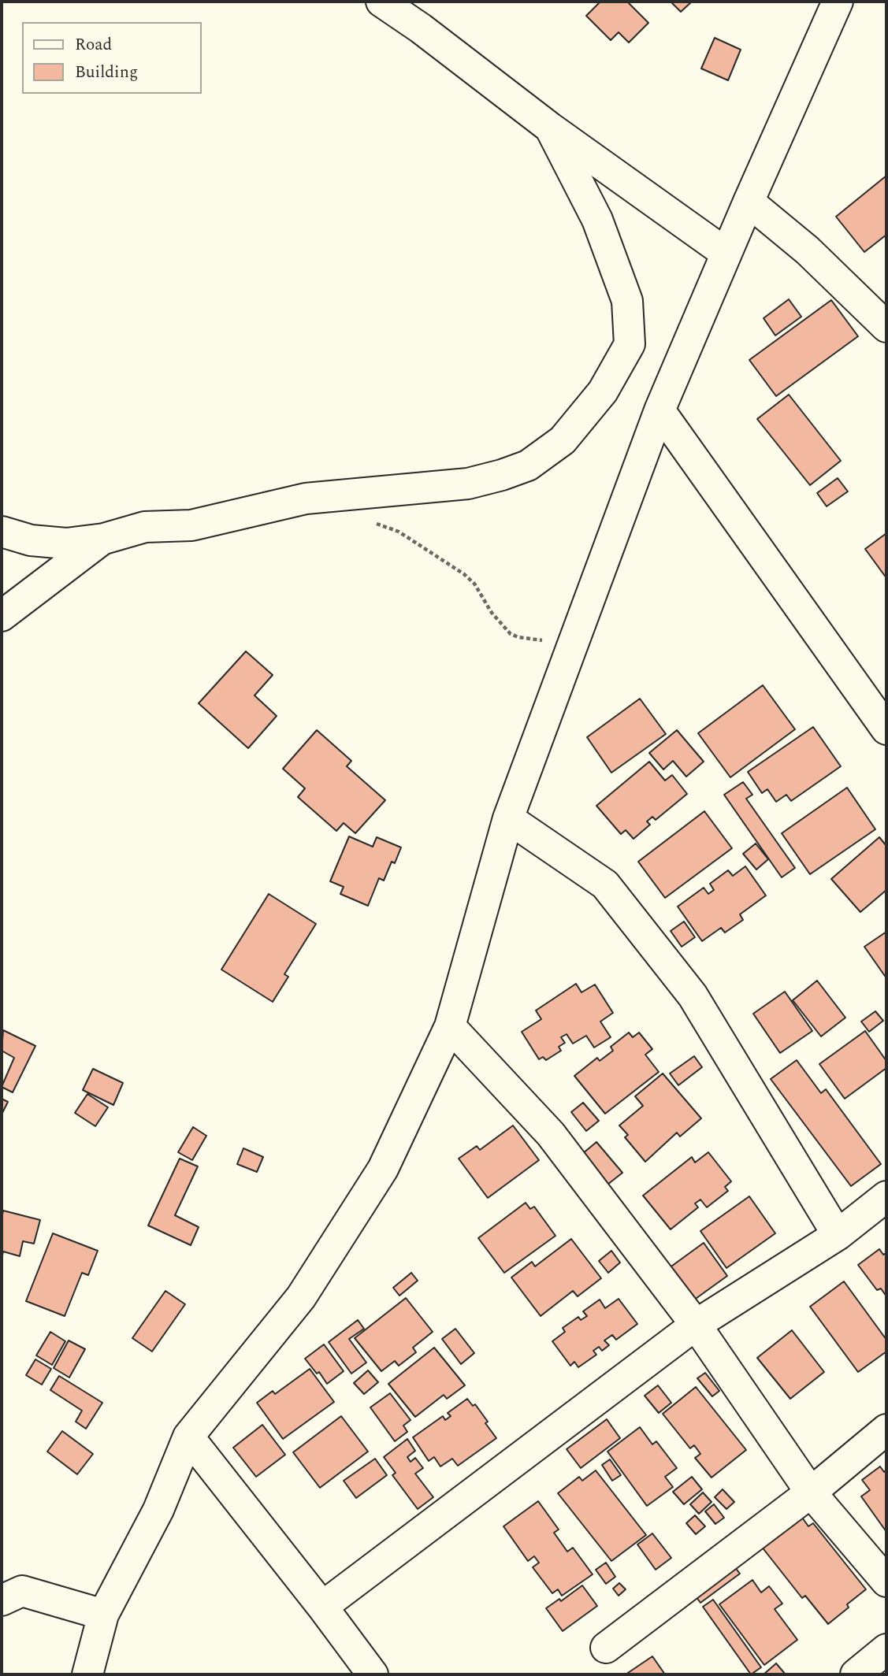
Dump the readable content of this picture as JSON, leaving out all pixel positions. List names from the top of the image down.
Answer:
{
  "legend": ["Road", "Building"]
}
